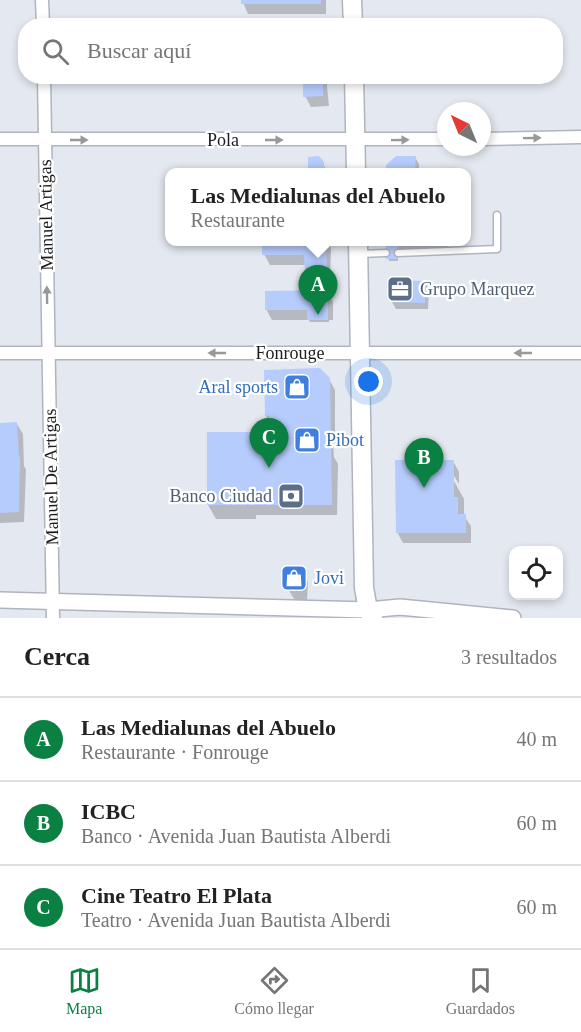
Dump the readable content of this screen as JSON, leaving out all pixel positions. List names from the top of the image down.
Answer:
{
  "streets": {
    "street": [
      "Pola",
      "Manuel Artigas",
      "Fonrouge",
      "Manuel De Artigas"
    ]
  },
  "crossings": [
    ["Pola", "Manuel Artigas"],
    ["Manuel Artigas", "Fonrouge"],
    ["Manuel Artigas", "Manuel De Artigas"],
    ["Fonrouge", "Manuel De Artigas"]
  ],
  "one_way": ["Pola", "Manuel Artigas", "Fonrouge"],
  "places": {
    "office": ["Grupo Marquez"],
    "shop": ["Aral sports", "Pibot", "Jovi"],
    "bank": ["Banco Ciudad"]
  },
  "north": "top left",
  "page": {
    "search": "Buscar aquí",
    "popup": ["Las Medialunas del Abuelo", "Restaurante"],
    "pins": ["A", "C", "B"],
    "heading": ["Cerca", "3 resultados"],
    "list": [
      {
        "mark": "A",
        "name": "Las Medialunas del Abuelo",
        "note": "Restaurante · Fonrouge",
        "value": "40 m"
      },
      {
        "mark": "B",
        "name": "ICBC",
        "note": "Banco · Avenida Juan Bautista Alberdi",
        "value": "60 m"
      },
      {
        "mark": "C",
        "name": "Cine Teatro El Plata",
        "note": "Teatro · Avenida Juan Bautista Alberdi",
        "value": "60 m"
      }
    ],
    "nav": ["Mapa", "Cómo llegar", "Guardados"]
  }
}
